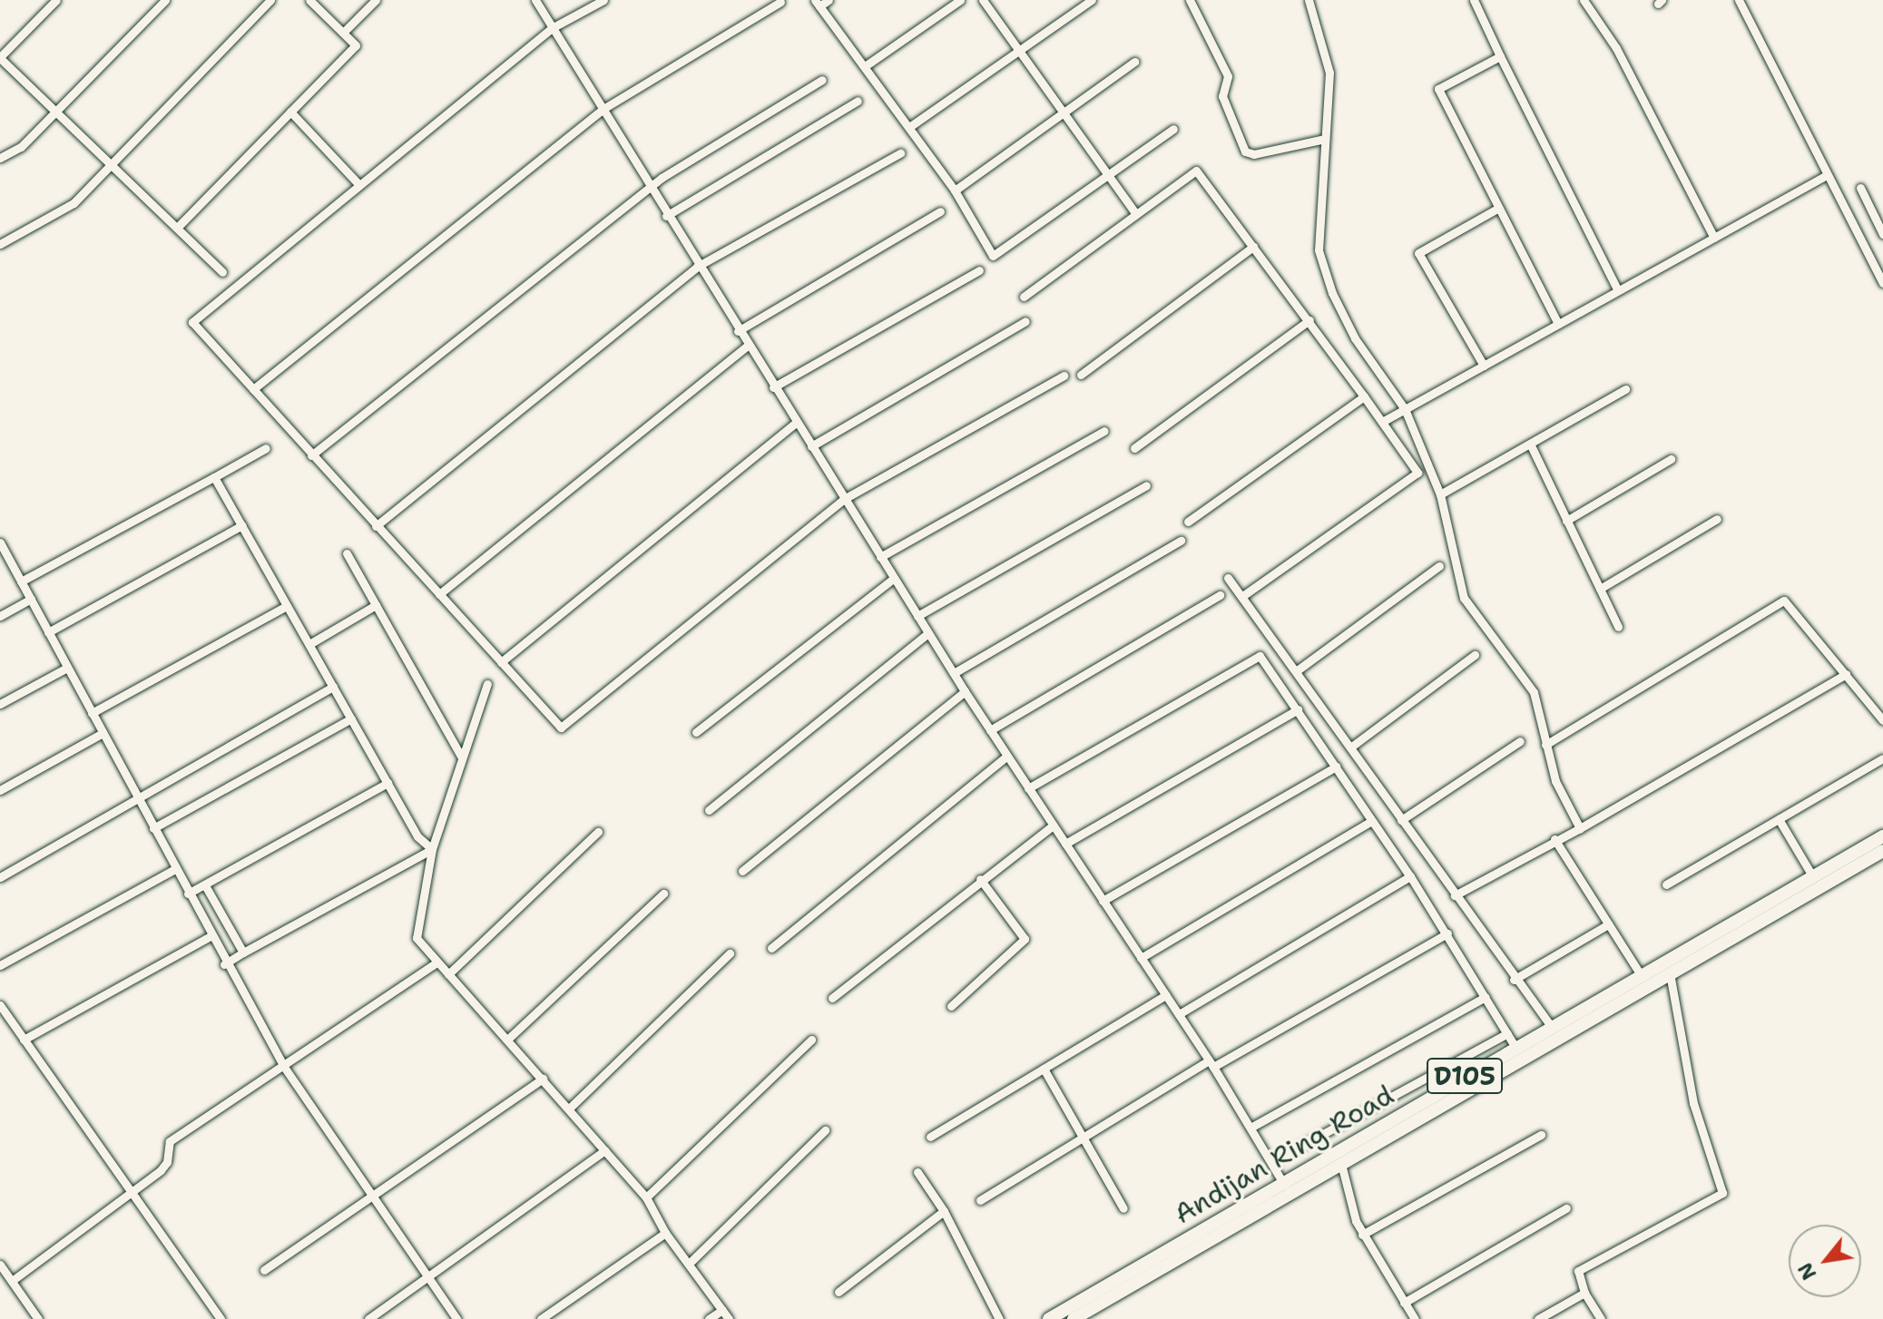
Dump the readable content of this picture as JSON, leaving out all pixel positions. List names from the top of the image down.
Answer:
{
  "streets": {
    "highway": ["D105", "Andijan Ring Road"]
  },
  "north": "bottom left"
}
